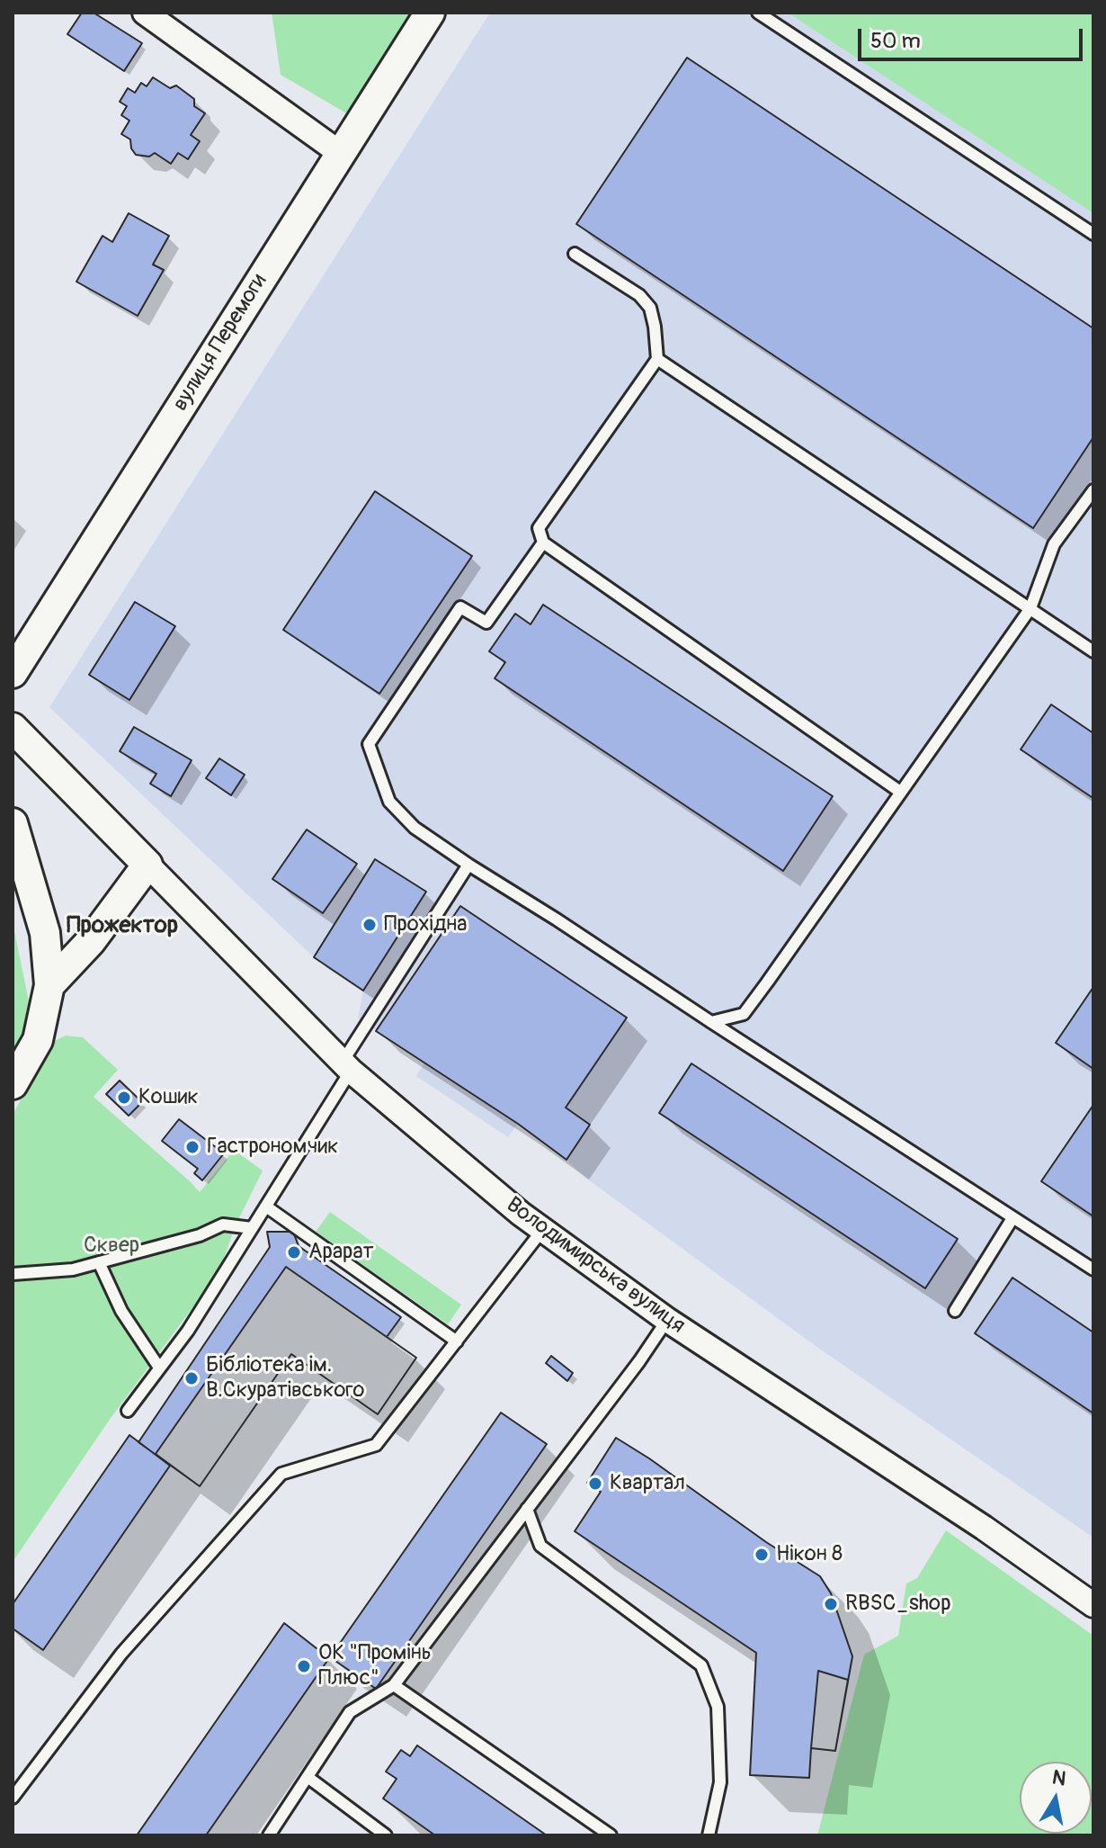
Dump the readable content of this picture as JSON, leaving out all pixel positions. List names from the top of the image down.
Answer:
{
  "streets": {
    "street": ["вулиця Перемоги", "Володимирська вулиця"]
  },
  "districts": ["Прожектор"],
  "parks": ["Сквер"],
  "places": [
    "Прохідна",
    "Кошик",
    "Гастрономчик",
    "Арарат",
    "Бібліотека ім. В.Скуратівського",
    "Квартал",
    "Нікон 8",
    "RBSC_shop",
    "ОК \"Промінь Плюс\""
  ],
  "scale_bar": "50 m",
  "north": "top"
}
